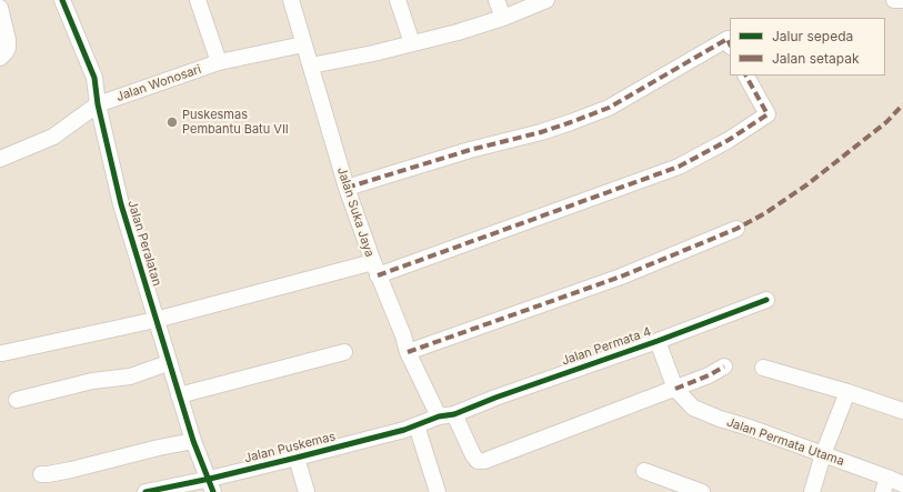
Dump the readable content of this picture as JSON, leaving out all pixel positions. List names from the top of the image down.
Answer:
{
  "streets": {
    "street": [
      "Jalan Wonosari",
      "Jalan Suka Jaya",
      "Jalan Peralatan",
      "Jalan Permata 4",
      "Jalan Permata Utama",
      "Jalan Puskemas"
    ]
  },
  "crossings": [
    ["Jalan Wonosari", "Jalan Suka Jaya"],
    ["Jalan Wonosari", "Jalan Peralatan"],
    ["Jalan Suka Jaya", "Jalan Permata 4"],
    ["Jalan Suka Jaya", "Jalan Puskemas"],
    ["Jalan Peralatan", "Jalan Puskemas"],
    ["Jalan Permata 4", "Jalan Puskemas"]
  ],
  "places": ["Puskesmas Pembantu Batu VII"],
  "legend": ["Jalur sepeda", "Jalan setapak"]
}
